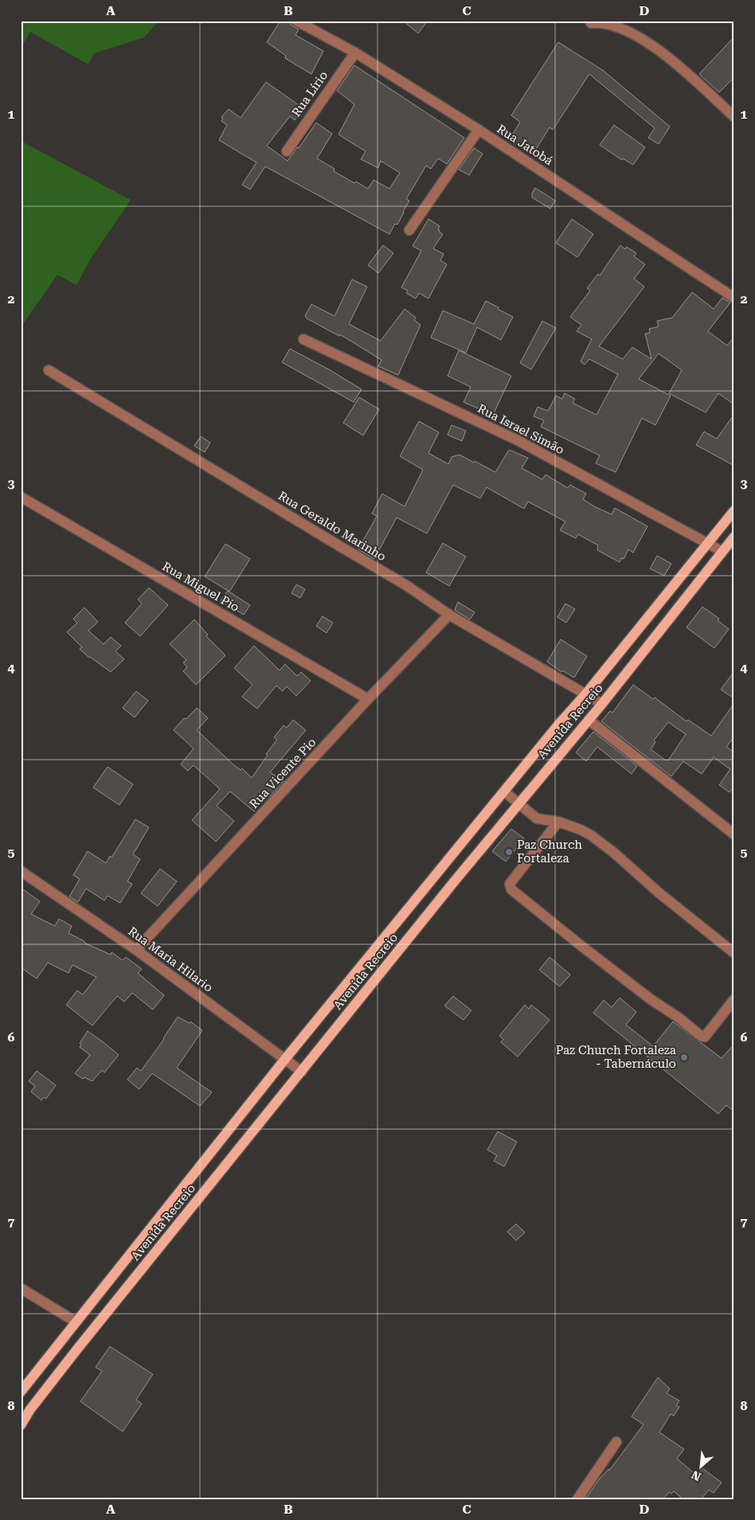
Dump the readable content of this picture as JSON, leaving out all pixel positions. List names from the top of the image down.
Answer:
{
  "streets": {
    "main road": ["Avenida Recreio"],
    "street": [
      "Rua Lírio",
      "Rua Jatobá",
      "Rua Israel Simão",
      "Rua Geraldo Marinho",
      "Rua Miguel Pio",
      "Rua Vicente Pio",
      "Rua Maria Hilario"
    ]
  },
  "crossings": [
    ["Rua Lírio", "Rua Jatobá"],
    ["Rua Israel Simão", "Avenida Recreio"],
    ["Rua Geraldo Marinho", "Avenida Recreio"],
    ["Rua Geraldo Marinho", "Rua Vicente Pio"],
    ["Rua Miguel Pio", "Rua Vicente Pio"],
    ["Avenida Recreio", "Rua Maria Hilario"],
    ["Rua Vicente Pio", "Rua Maria Hilario"]
  ],
  "places": ["Paz Church Fortaleza", "Paz Church Fortaleza - Tabernáculo"],
  "north": "bottom left",
  "grid": {
    "columns": [
      "A",
      "B",
      "C",
      "D"
    ],
    "rows": [
      "1",
      "2",
      "3",
      "4",
      "5",
      "6",
      "7",
      "8"
    ]
  }
}
